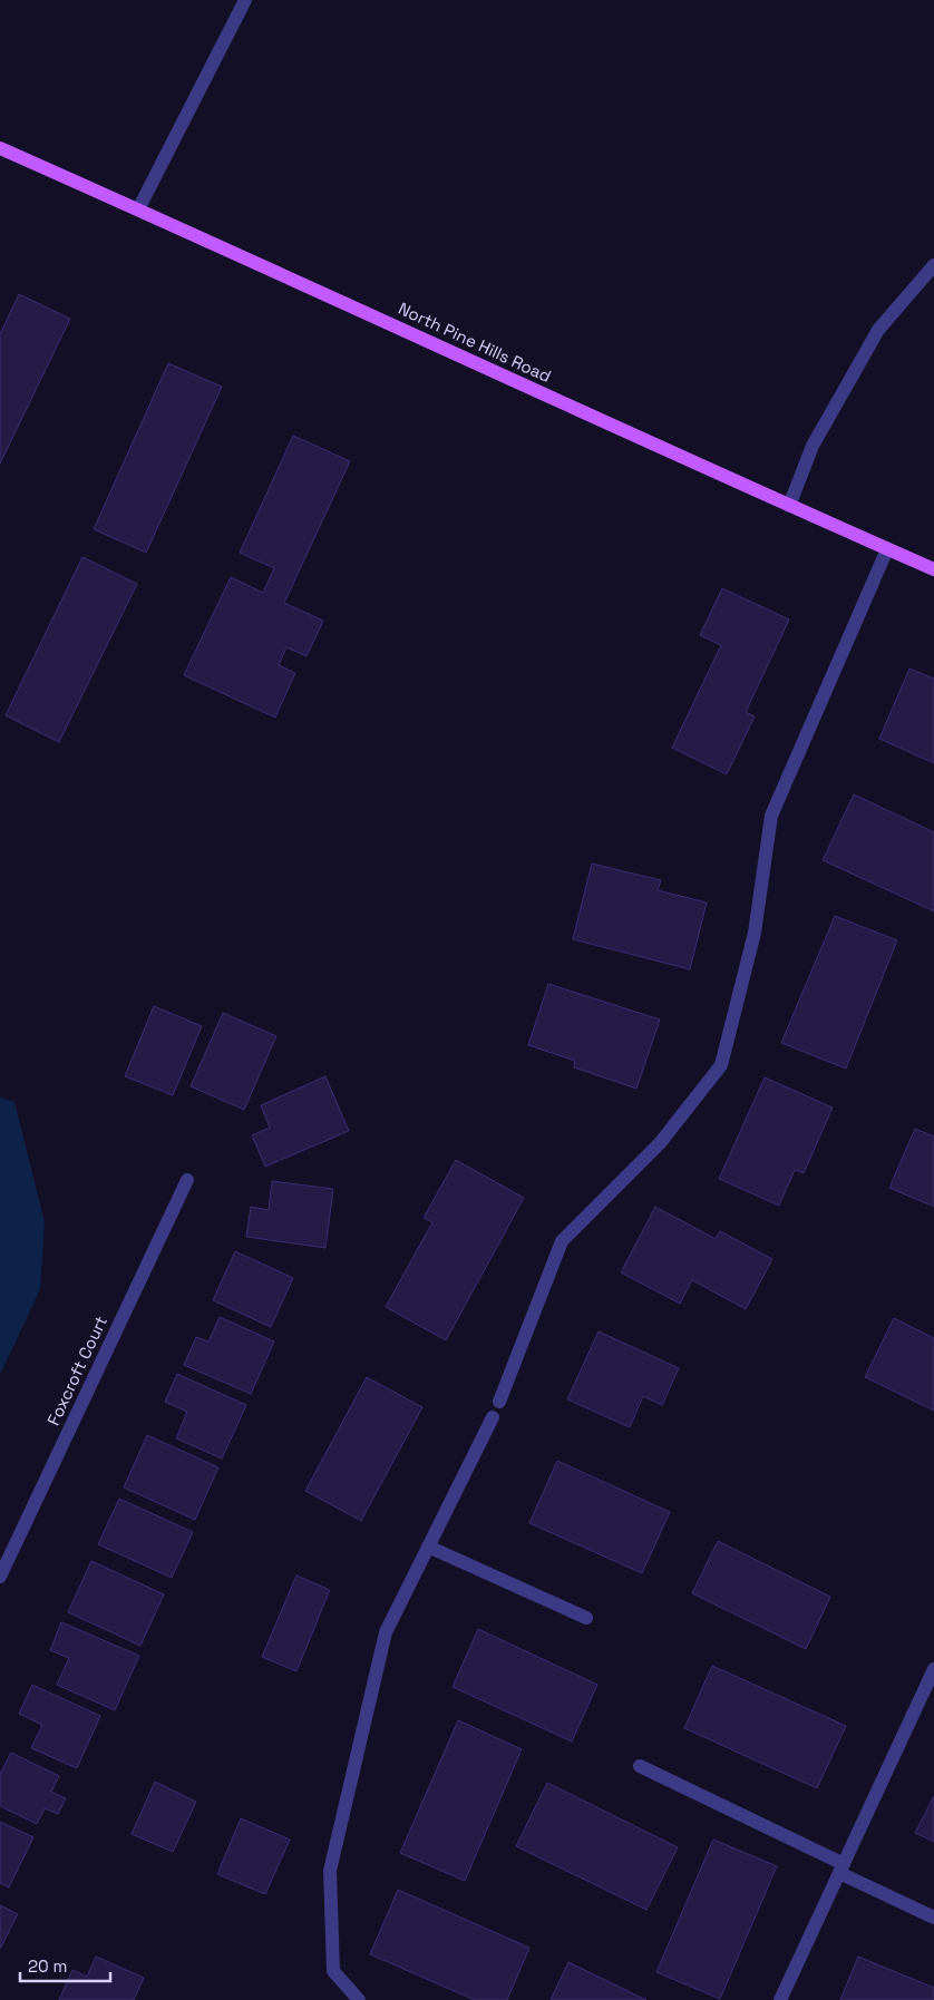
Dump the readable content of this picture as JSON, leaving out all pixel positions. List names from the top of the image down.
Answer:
{
  "streets": {
    "main road": ["North Pine Hills Road"],
    "street": ["Foxcroft Court"]
  },
  "scale_bar": "20 m"
}
